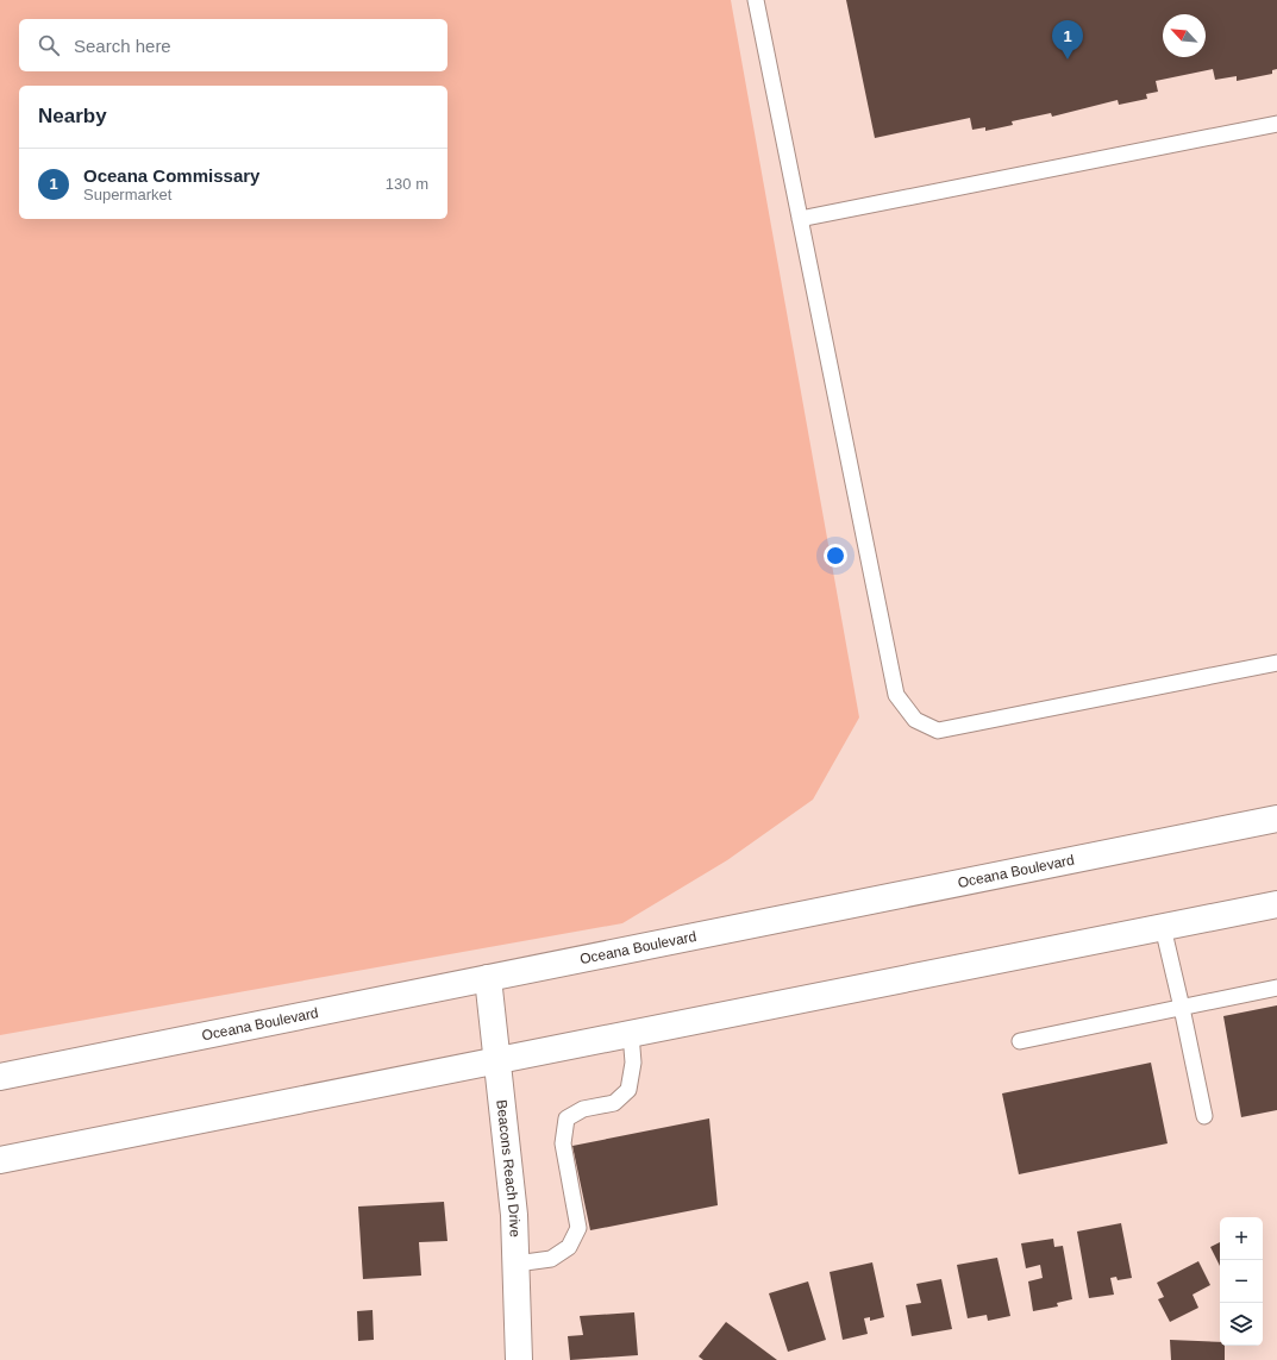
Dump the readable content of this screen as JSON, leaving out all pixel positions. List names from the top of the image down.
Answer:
{
  "streets": {
    "main road": ["Oceana Boulevard", "Beacons Reach Drive"]
  },
  "crossings": [
    ["Oceana Boulevard", "Beacons Reach Drive"]
  ],
  "north": "top left",
  "page": {
    "search": "Search here",
    "pins": "1",
    "heading": "Nearby",
    "list": [
      {
        "mark": "1",
        "name": "Oceana Commissary",
        "note": "Supermarket",
        "value": "130 m"
      }
    ],
    "map_buttons": ["+", "−"]
  }
}
